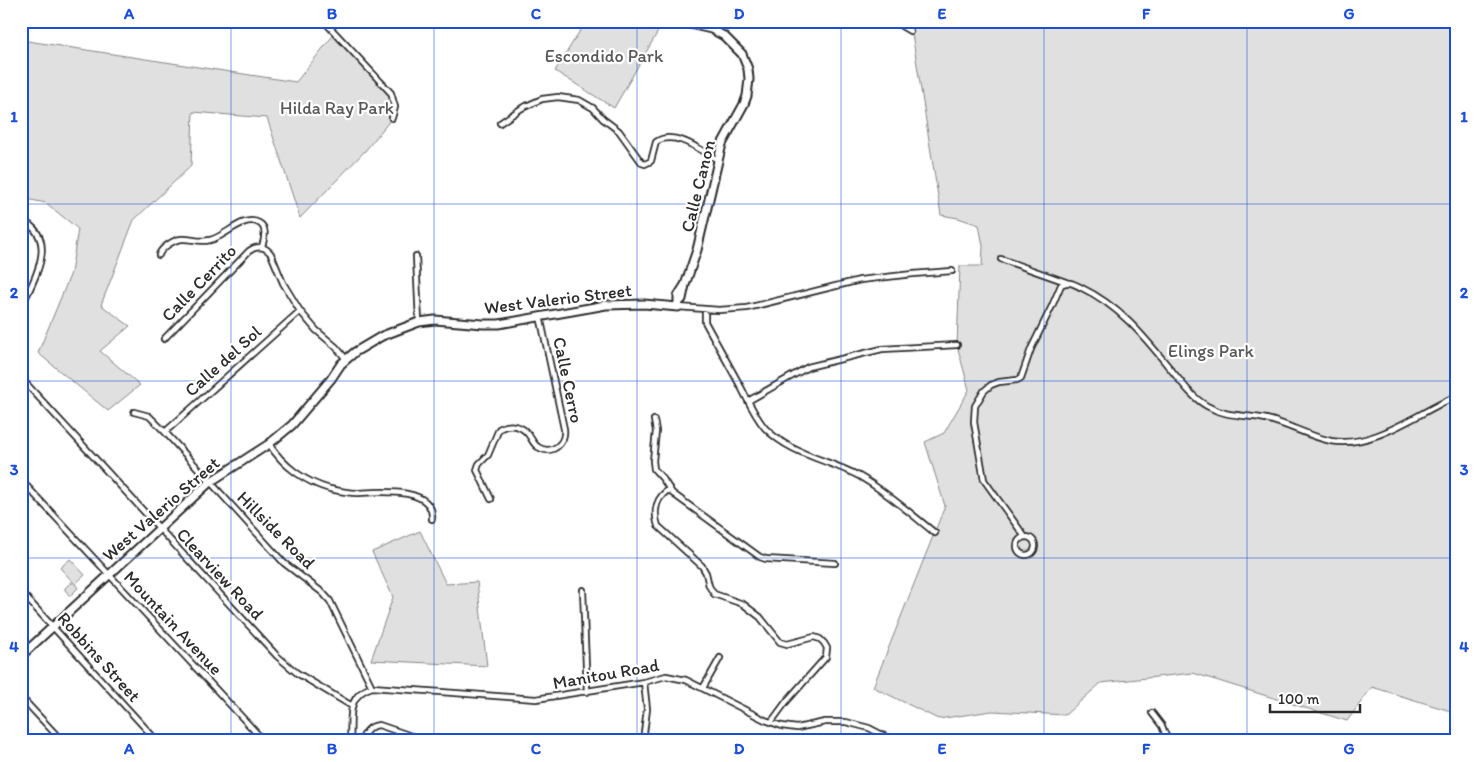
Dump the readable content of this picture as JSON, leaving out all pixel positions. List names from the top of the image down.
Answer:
{
  "streets": {
    "street": [
      "Calle Canon",
      "Calle Cerrito",
      "West Valerio Street",
      "Calle del Sol",
      "Calle Cerro",
      "Hillside Road",
      "Clearview Road",
      "Mountain Avenue",
      "Robbins Street",
      "Manitou Road"
    ]
  },
  "crossings": [
    ["Calle Canon", "West Valerio Street"],
    ["Calle Cerrito", "West Valerio Street"],
    ["Calle Cerrito", "Calle del Sol"],
    ["West Valerio Street", "Calle Cerro"],
    ["West Valerio Street", "Hillside Road"],
    ["West Valerio Street", "Clearview Road"],
    ["West Valerio Street", "Mountain Avenue"],
    ["West Valerio Street", "Robbins Street"],
    ["Calle del Sol", "Hillside Road"],
    ["Hillside Road", "Manitou Road"]
  ],
  "parks": ["Escondido Park", "Hilda Ray Park", "Elings Park"],
  "scale_bar": "100 m",
  "grid": {
    "columns": [
      "A",
      "B",
      "C",
      "D",
      "E",
      "F",
      "G"
    ],
    "rows": [
      "1",
      "2",
      "3",
      "4"
    ]
  }
}
